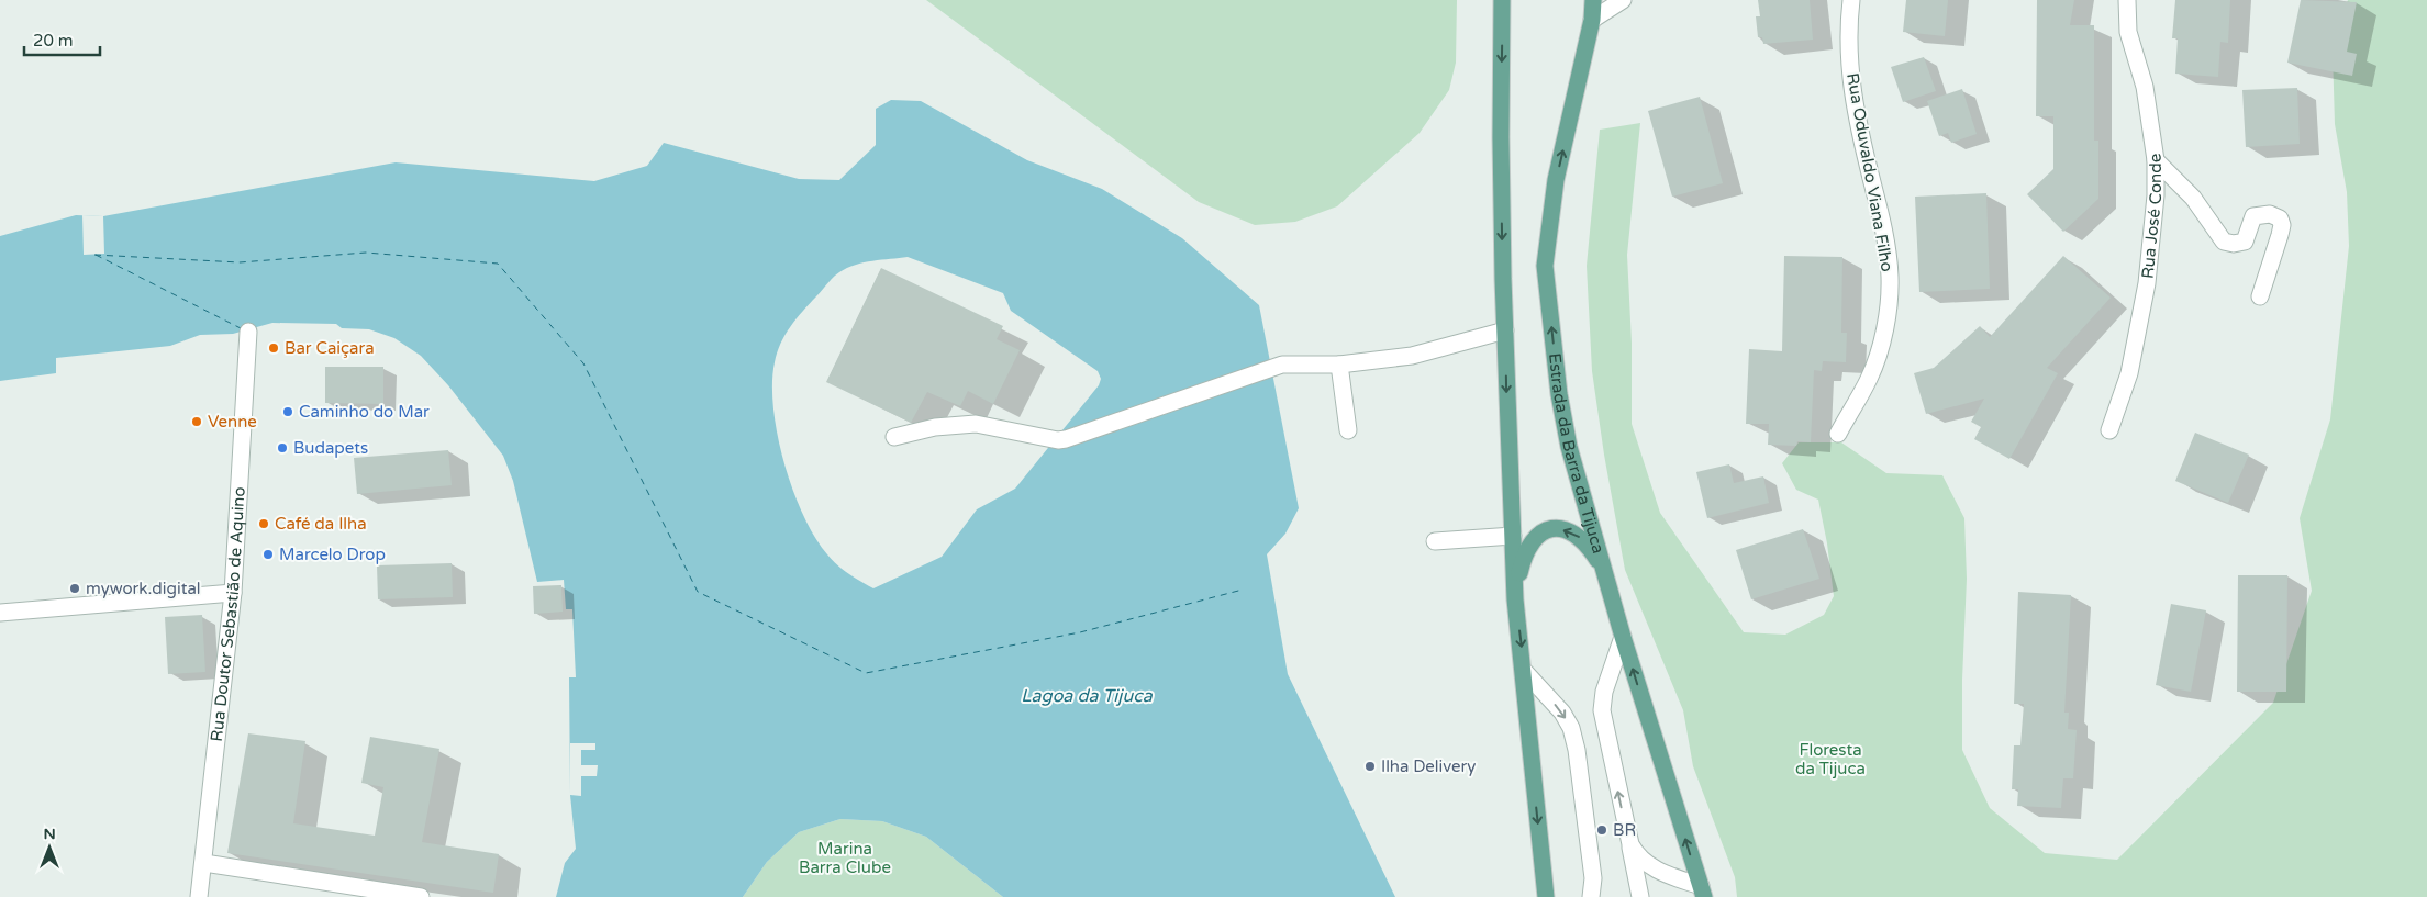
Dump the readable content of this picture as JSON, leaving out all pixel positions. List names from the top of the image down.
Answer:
{
  "streets": {
    "main road": ["Estrada da Barra da Tijuca"],
    "street": ["Rua Oduvaldo Viana Filho", "Rua José Conde", "Rua Doutor Sebastião de Aquino"]
  },
  "water": ["Lagoa da Tijuca"],
  "parks": ["Floresta da Tijuca", "Marina Barra Clube"],
  "places": [
    "Bar Caiçara",
    "Caminho do Mar",
    "Venne",
    "Budapets",
    "Café da Ilha",
    "Marcelo Drop",
    "mywork.digital",
    "Ilha Delivery",
    "BR"
  ],
  "scale_bar": "20 m",
  "north": "top"
}
